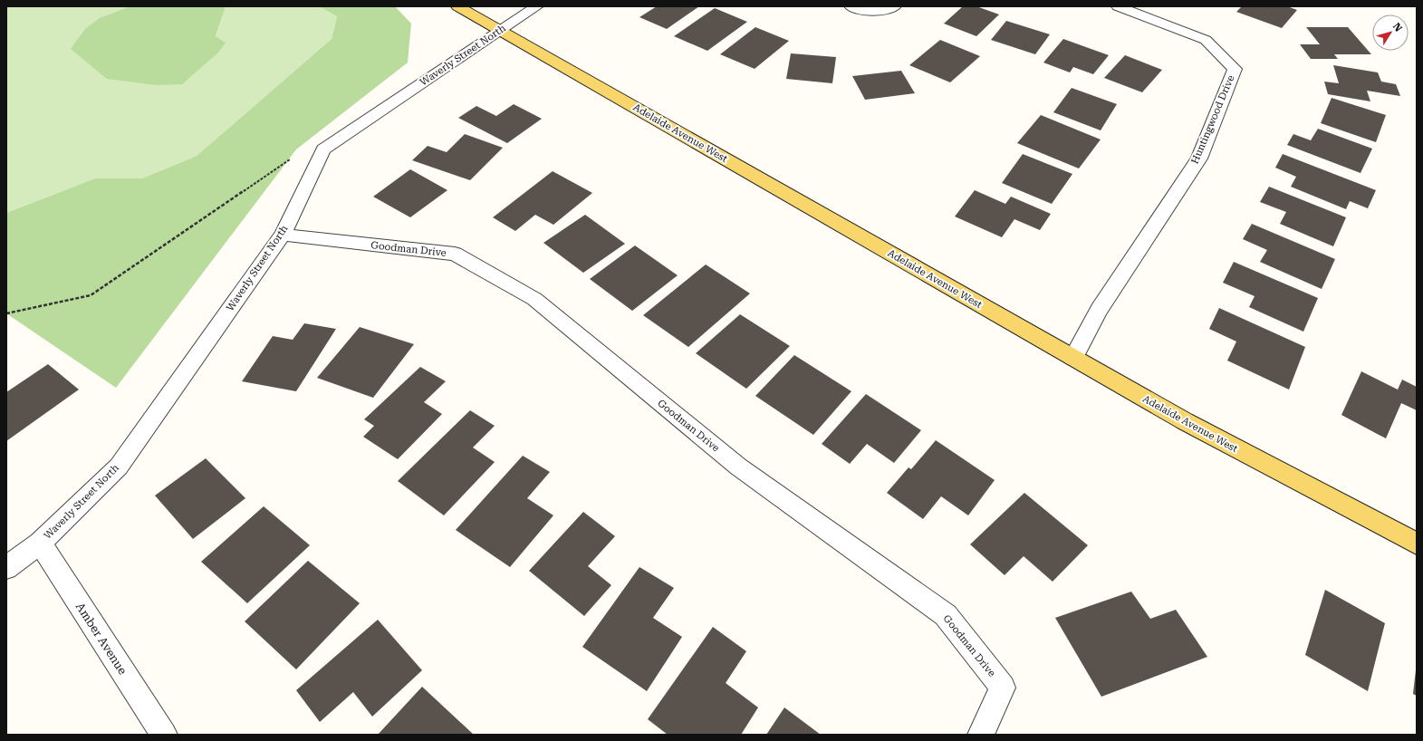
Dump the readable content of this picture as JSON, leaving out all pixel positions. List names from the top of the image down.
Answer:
{
  "streets": {
    "main road": ["Adelaide Avenue West"],
    "street": [
      "Waverly Street North",
      "Huntingwood Drive",
      "Goodman Drive",
      "Amber Avenue"
    ]
  },
  "crossings": [
    ["Waverly Street North", "Adelaide Avenue West"],
    ["Waverly Street North", "Goodman Drive"],
    ["Waverly Street North", "Amber Avenue"],
    ["Huntingwood Drive", "Adelaide Avenue West"]
  ],
  "north": "top right"
}
